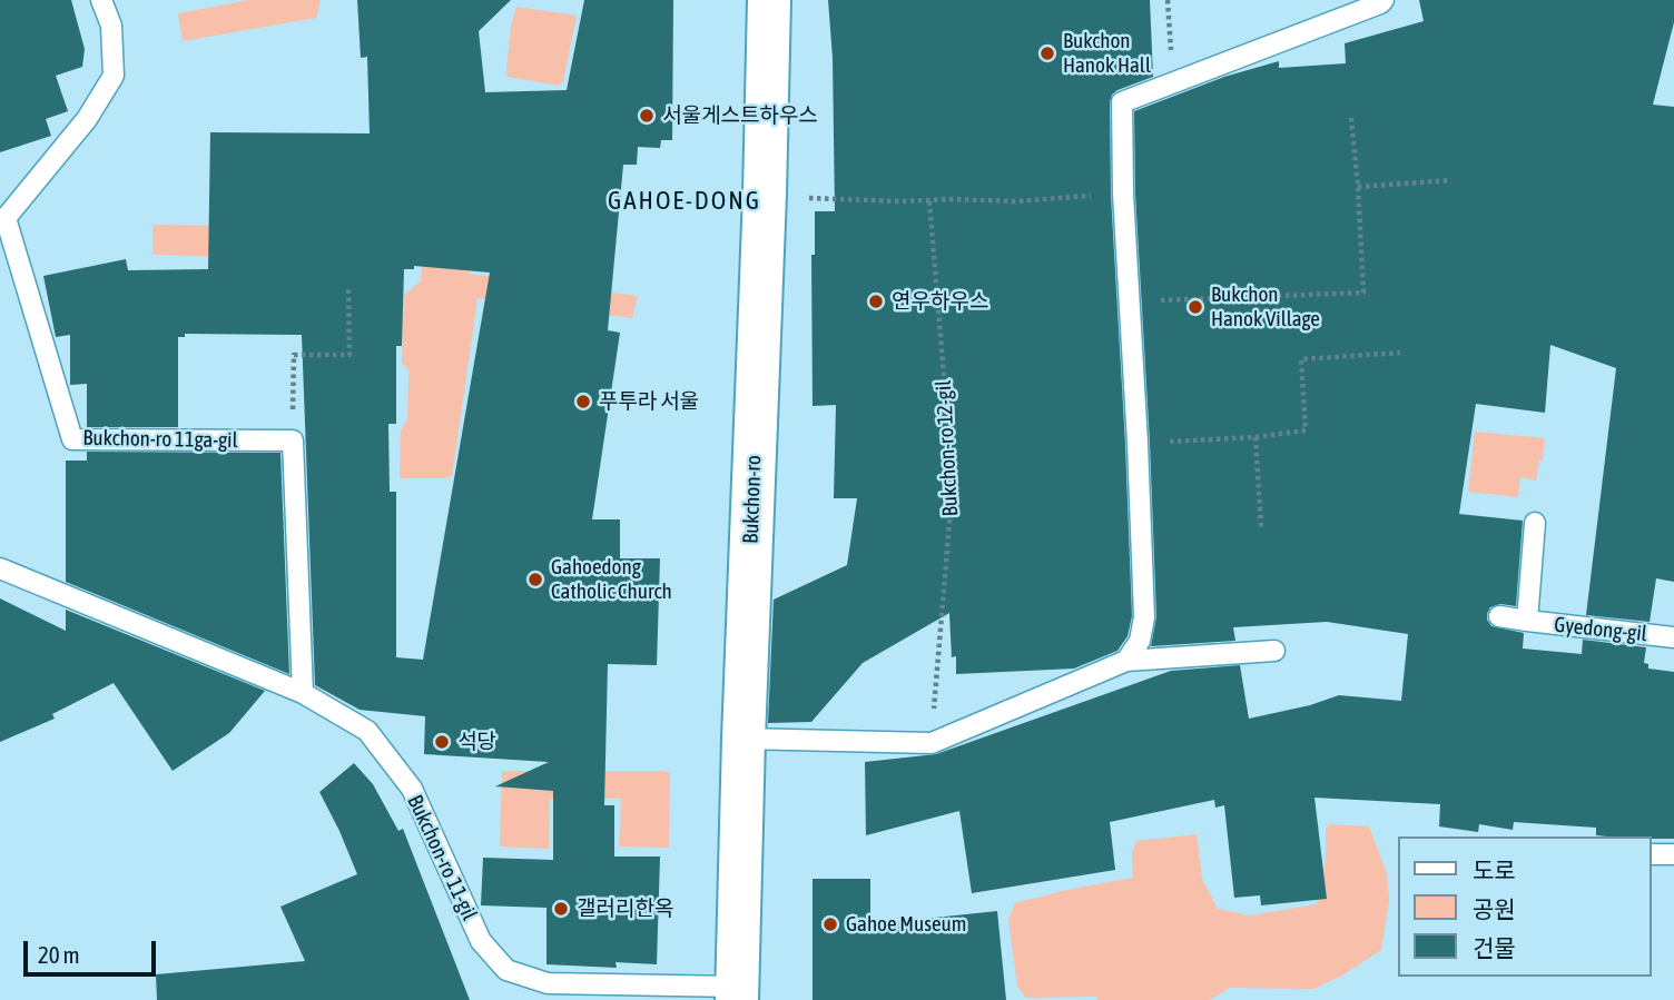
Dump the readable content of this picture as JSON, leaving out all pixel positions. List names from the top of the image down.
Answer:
{
  "streets": {
    "street": ["Bukchon-ro"],
    "lane": ["Bukchon-ro 11ga-gil", "Gyedong-gil", "Bukchon-ro 11-gil"],
    "path": ["Bukchon-ro 12-gil"]
  },
  "crossings": [
    ["Bukchon-ro", "Bukchon-ro 11-gil"]
  ],
  "districts": ["GAHOE-DONG"],
  "places": [
    "Bukchon Hanok Hall",
    "서울게스트하우스",
    "연우하우스",
    "Bukchon Hanok Village",
    "푸투라 서울",
    "Gahoedong Catholic Church",
    "석당",
    "갤러리한옥",
    "Gahoe Museum"
  ],
  "legend": ["도로", "공원", "건물"],
  "scale_bar": "20 m"
}
